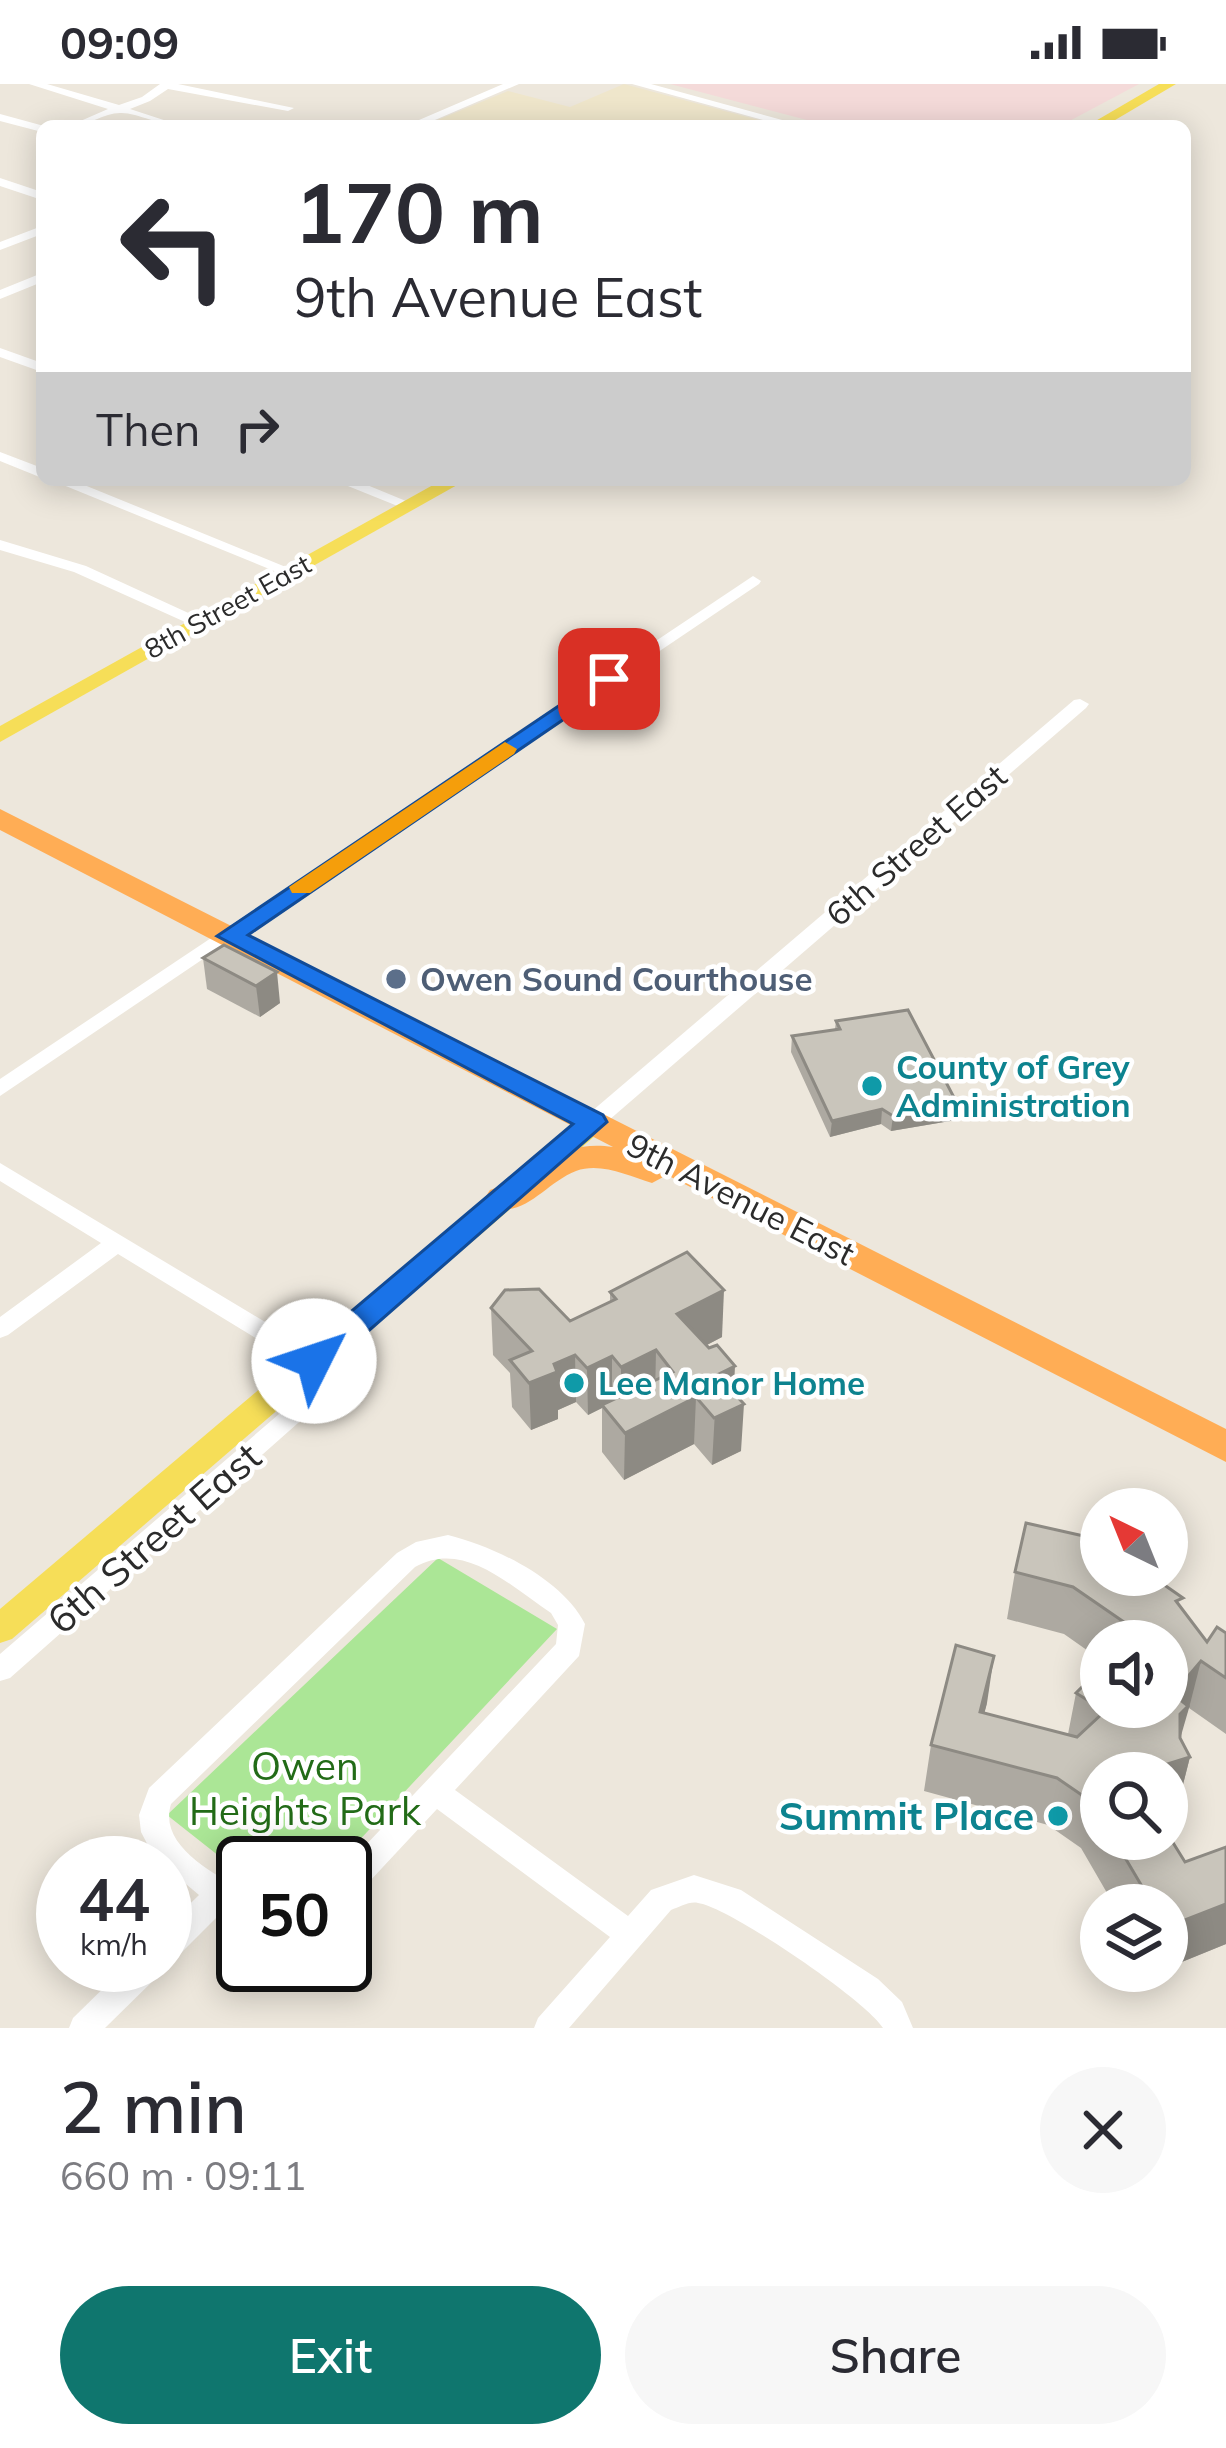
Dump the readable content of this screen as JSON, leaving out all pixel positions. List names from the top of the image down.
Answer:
{
  "streets": {
    "highway": ["9th Avenue East"],
    "main road": ["8th Street East", "6th Street East"]
  },
  "crossings": [
    ["6th Street East", "9th Avenue East"]
  ],
  "parks": ["Owen Heights Park"],
  "places": [
    "Owen Sound Courthouse",
    "County of Grey Administration",
    "Lee Manor Home",
    "Summit Place"
  ],
  "north": "top left",
  "page": {
    "status": "09:09",
    "turn": ["170 m", "9th Avenue East"],
    "then": "Then",
    "speed": "44 km/h",
    "limit": "50",
    "heading": ["2 min", "660 m · 09:11"],
    "buttons": ["Exit", "Share"]
  }
}
